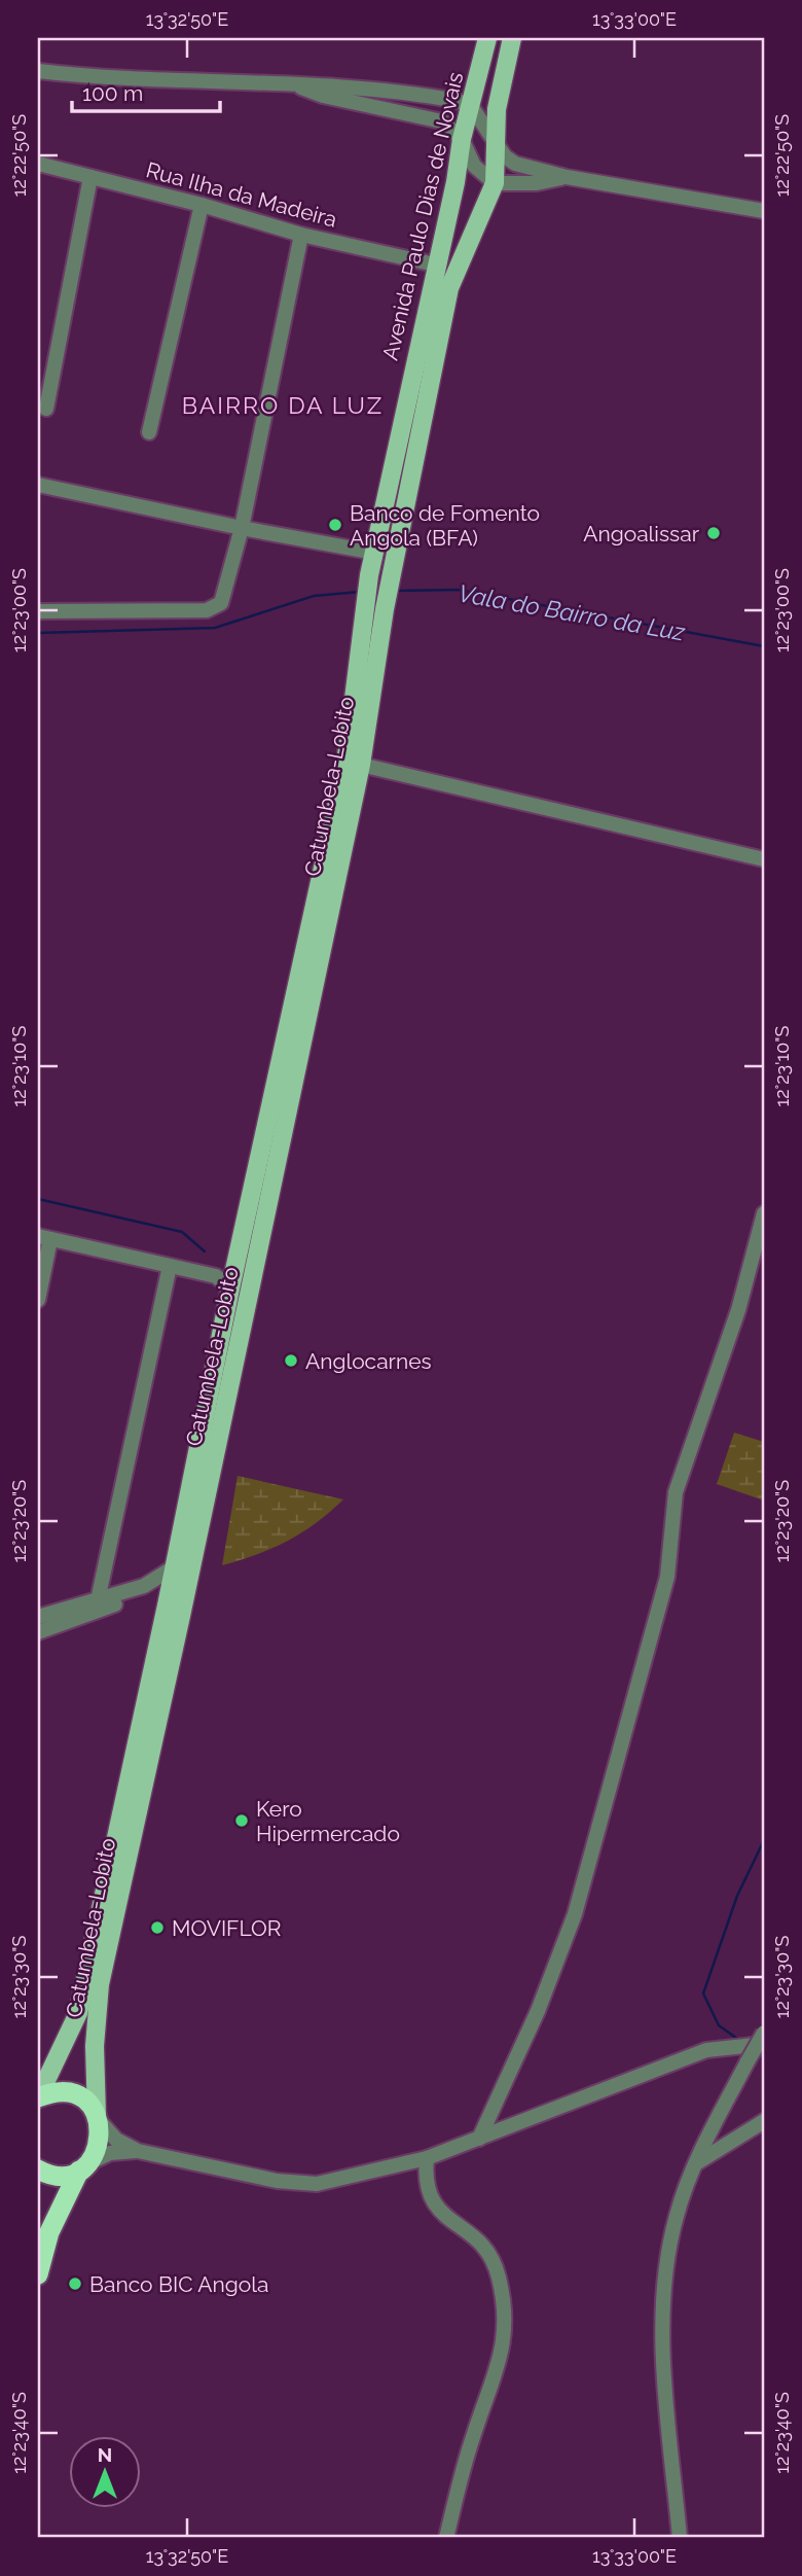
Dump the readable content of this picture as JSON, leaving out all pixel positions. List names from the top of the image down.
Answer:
{
  "streets": {
    "main road": ["Avenida Paulo Dias de Novais", "Catumbela-Lobito"],
    "street": ["Rua Ilha da Madeira"]
  },
  "crossings": [
    ["Rua Ilha da Madeira", "Avenida Paulo Dias de Novais"],
    ["Avenida Paulo Dias de Novais", "Catumbela-Lobito"]
  ],
  "districts": ["BAIRRO DA LUZ"],
  "water": ["Vala do Bairro da Luz"],
  "places": [
    "Banco de Fomento Angola (BFA)",
    "Angoalissar",
    "Anglocarnes",
    "Kero Hipermercado",
    "MOVIFLOR",
    "Banco BIC Angola"
  ],
  "scale_bar": "100 m",
  "north": "top",
  "coordinates": [
    "13°32'50\"E",
    "13°33'00\"E",
    "12°22'50\"S",
    "12°23'00\"S",
    "12°23'10\"S",
    "12°23'20\"S",
    "12°23'30\"S",
    "12°23'40\"S"
  ]
}
